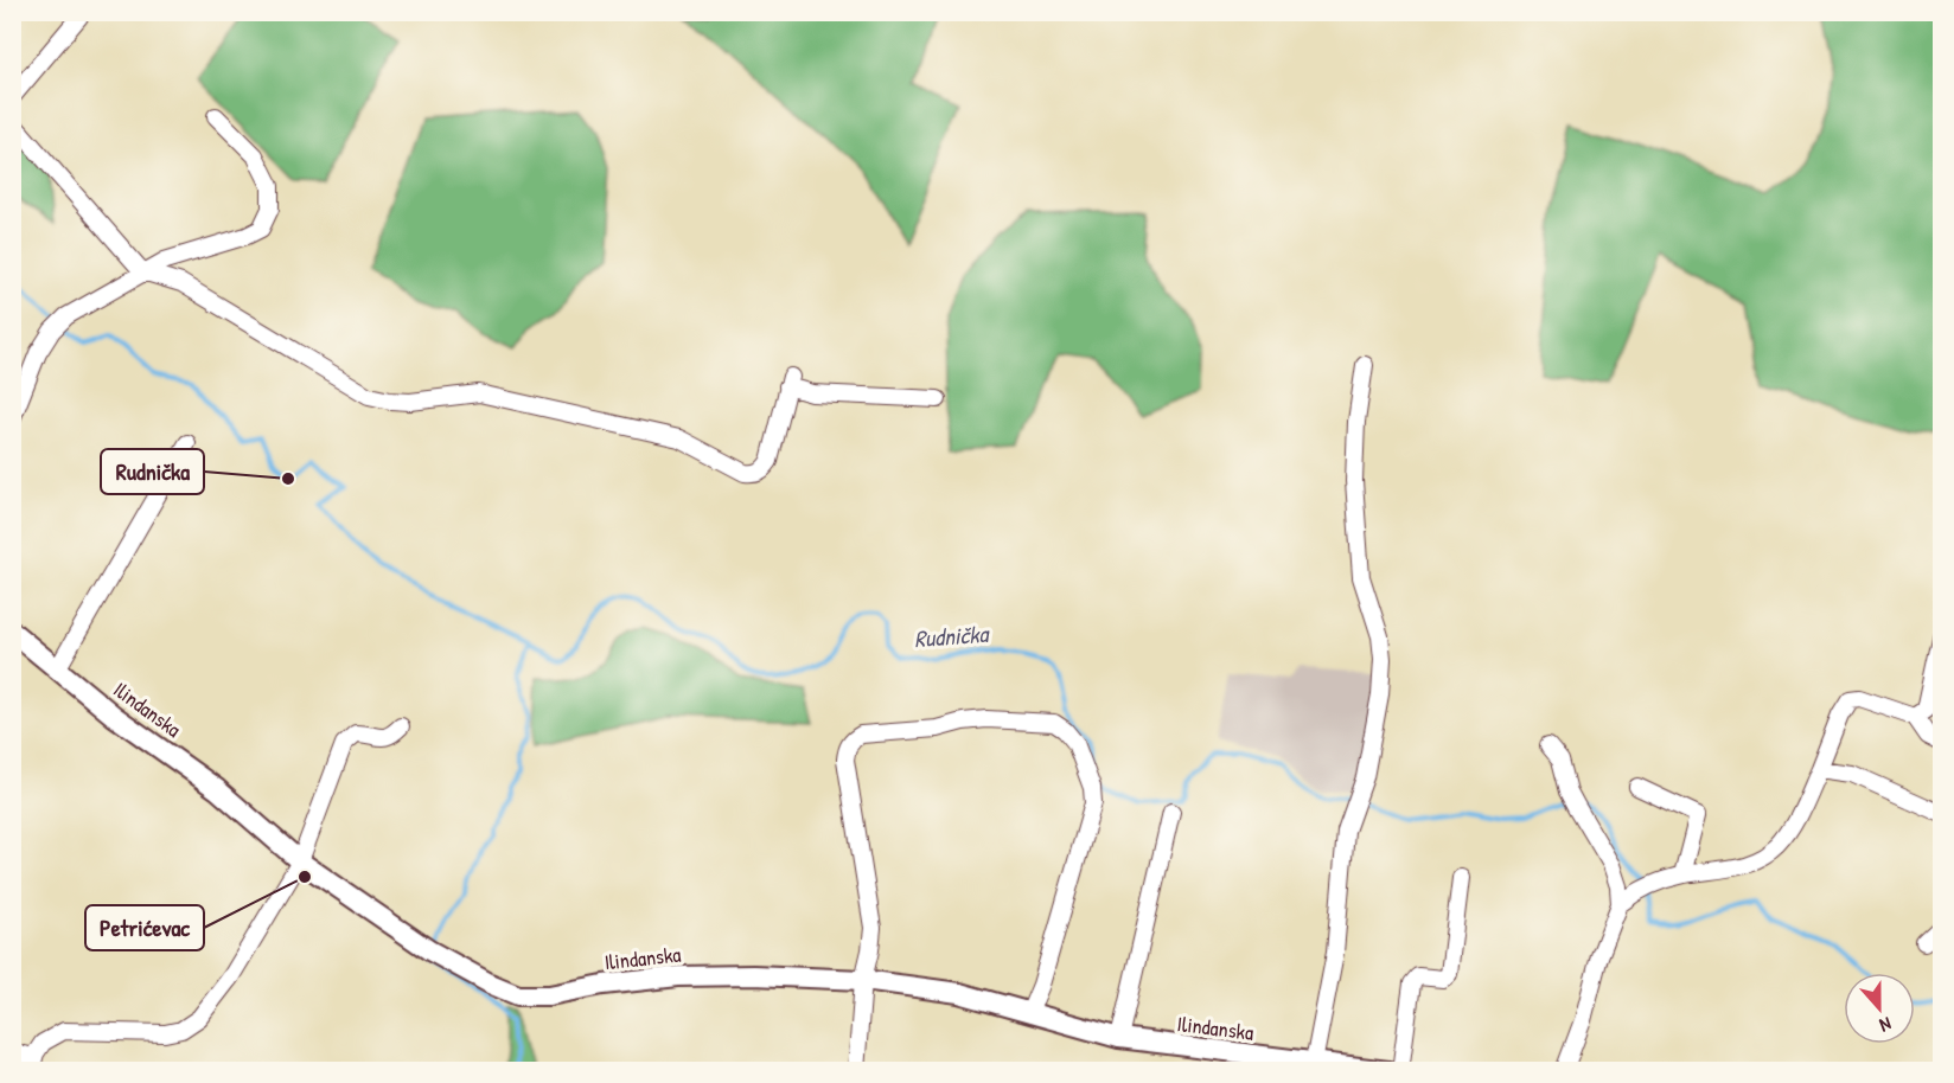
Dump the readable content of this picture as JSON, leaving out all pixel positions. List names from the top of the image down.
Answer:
{
  "streets": {
    "street": ["Ilindanska"]
  },
  "water": ["Rudnička"],
  "places": ["Rudnička", "Petrićevac"],
  "north": "bottom"
}
